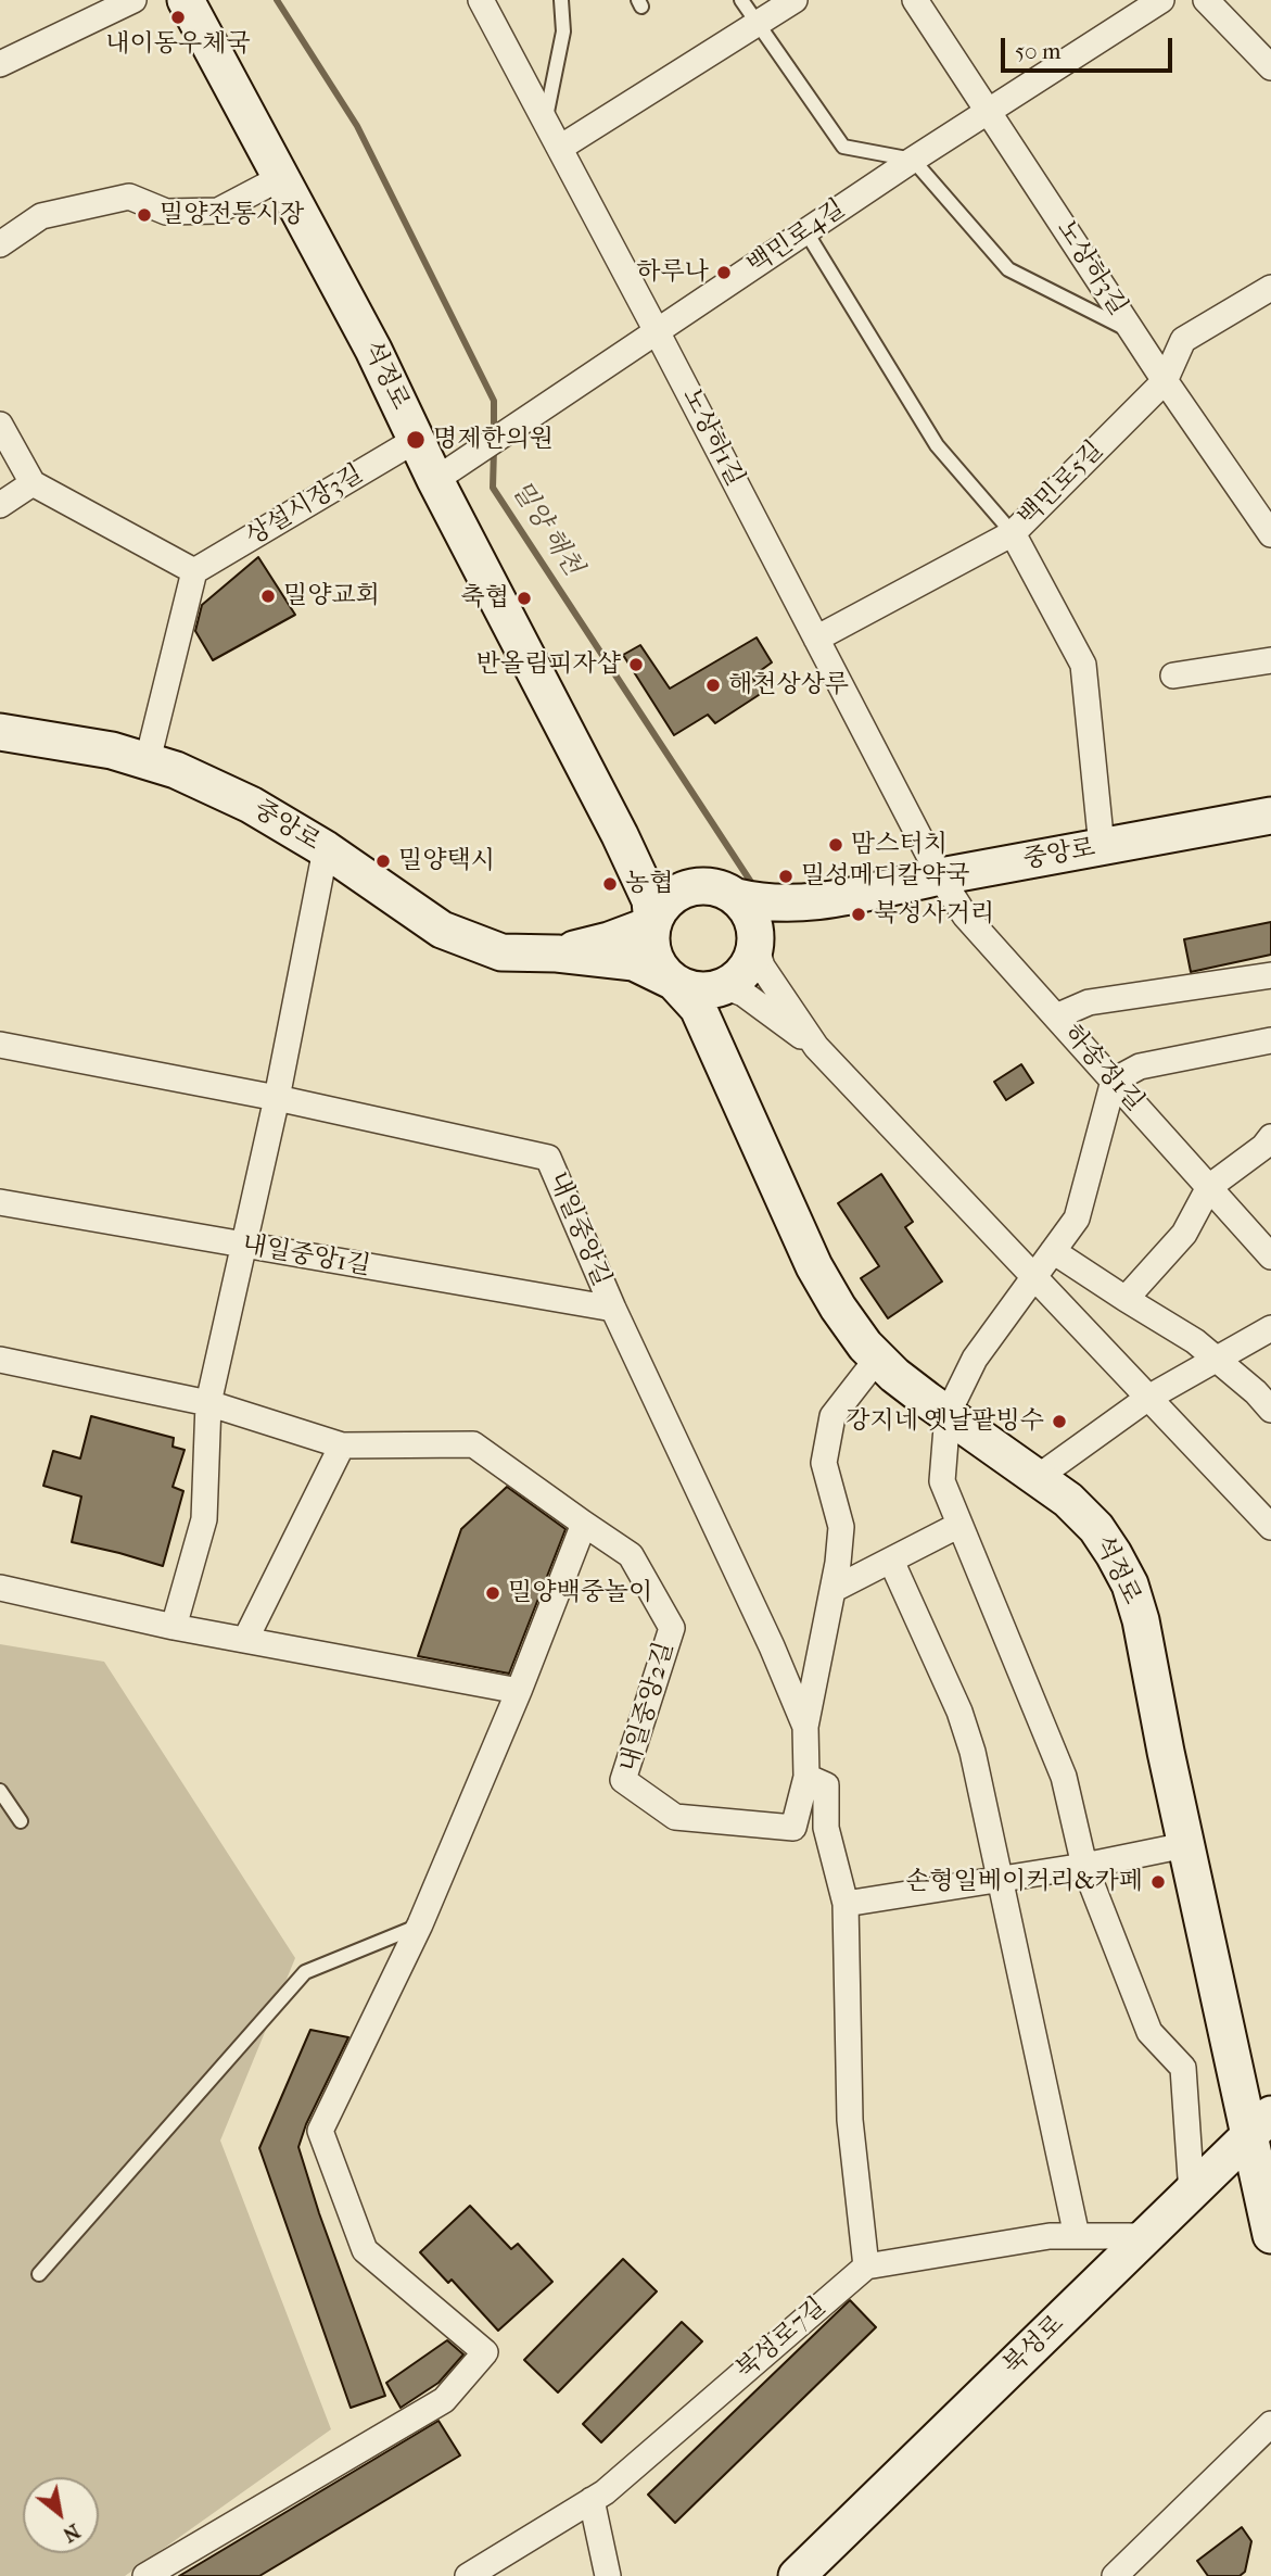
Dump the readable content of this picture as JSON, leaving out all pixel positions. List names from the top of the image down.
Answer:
{
  "streets": {
    "street": [
      "백민로4길",
      "노상하3길",
      "석정로",
      "노상하1길",
      "백민로5길",
      "상설시장3길",
      "중앙로",
      "하송정1길",
      "내일중앙길",
      "내일중앙1길",
      "내일중앙2길",
      "북성로7길",
      "북성로"
    ]
  },
  "crossings": [
    ["백민로4길", "노상하3길"],
    ["백민로4길", "석정로"],
    ["백민로4길", "노상하1길"],
    ["노상하3길", "백민로5길"],
    ["석정로", "상설시장3길"],
    ["석정로", "북성로"],
    ["노상하1길", "백민로5길"],
    ["노상하1길", "중앙로"],
    ["노상하1길", "하송정1길"],
    ["중앙로", "하송정1길"],
    ["내일중앙길", "내일중앙1길"],
    ["내일중앙길", "내일중앙2길"]
  ],
  "water": ["밀양 해천"],
  "places": [
    "내이동우체국",
    "밀양전통시장",
    "하루나",
    "명제한의원",
    "밀양교회",
    "축협",
    "반올림피자샵",
    "해천상상루",
    "맘스터치",
    "밀양택시",
    "밀성메디칼약국",
    "농협",
    "북성사거리",
    "강지네 옛날팥빙수",
    "밀양백중놀이",
    "손형일베이커리&카페"
  ],
  "scale_bar": "50 m",
  "north": "bottom right"
}
